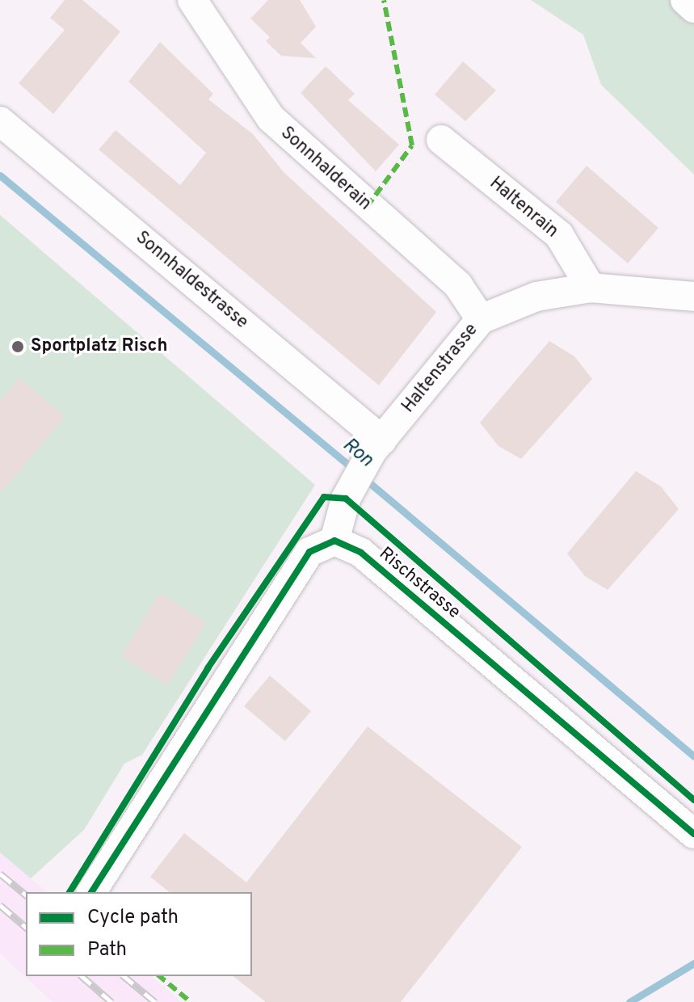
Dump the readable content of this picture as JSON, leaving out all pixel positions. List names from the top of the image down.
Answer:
{
  "streets": {
    "street": [
      "Sonnhalderain",
      "Haltenrain",
      "Sonnhaldestrasse",
      "Haltenstrasse",
      "Rischstrasse"
    ]
  },
  "crossings": [
    ["Sonnhalderain", "Haltenstrasse"],
    ["Haltenrain", "Haltenstrasse"],
    ["Sonnhaldestrasse", "Haltenstrasse"],
    ["Haltenstrasse", "Rischstrasse"]
  ],
  "water": ["Ron"],
  "places": ["Sportplatz Risch"],
  "legend": ["Cycle path", "Path"]
}
